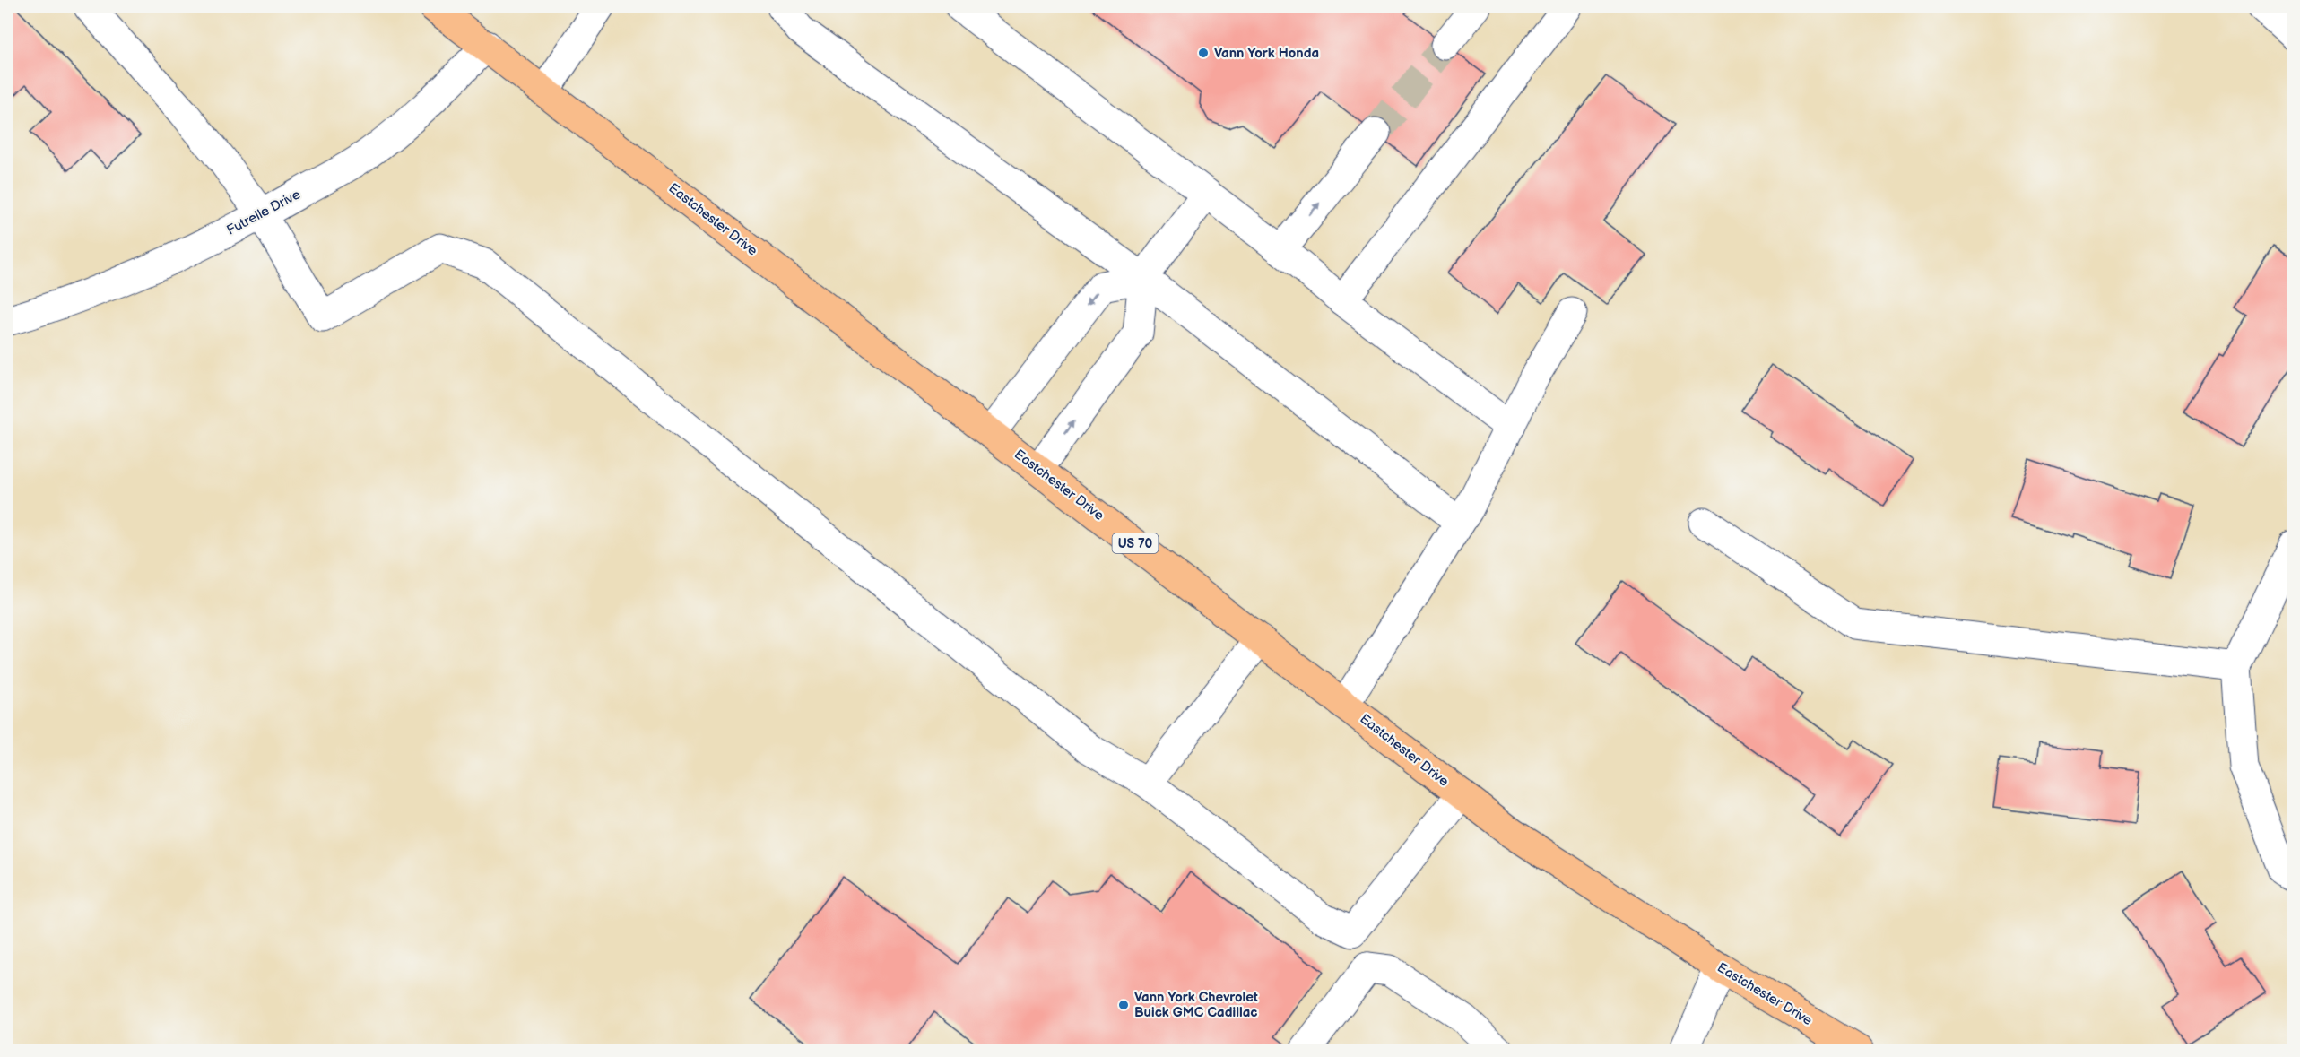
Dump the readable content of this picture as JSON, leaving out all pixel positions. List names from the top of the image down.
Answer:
{
  "streets": {
    "main road": ["Eastchester Drive", "US 70"],
    "street": ["Futrelle Drive"]
  },
  "crossings": [
    ["Futrelle Drive", "Eastchester Drive"]
  ],
  "places": ["Vann York Honda", "Vann York Chevrolet Buick GMC Cadillac"]
}
